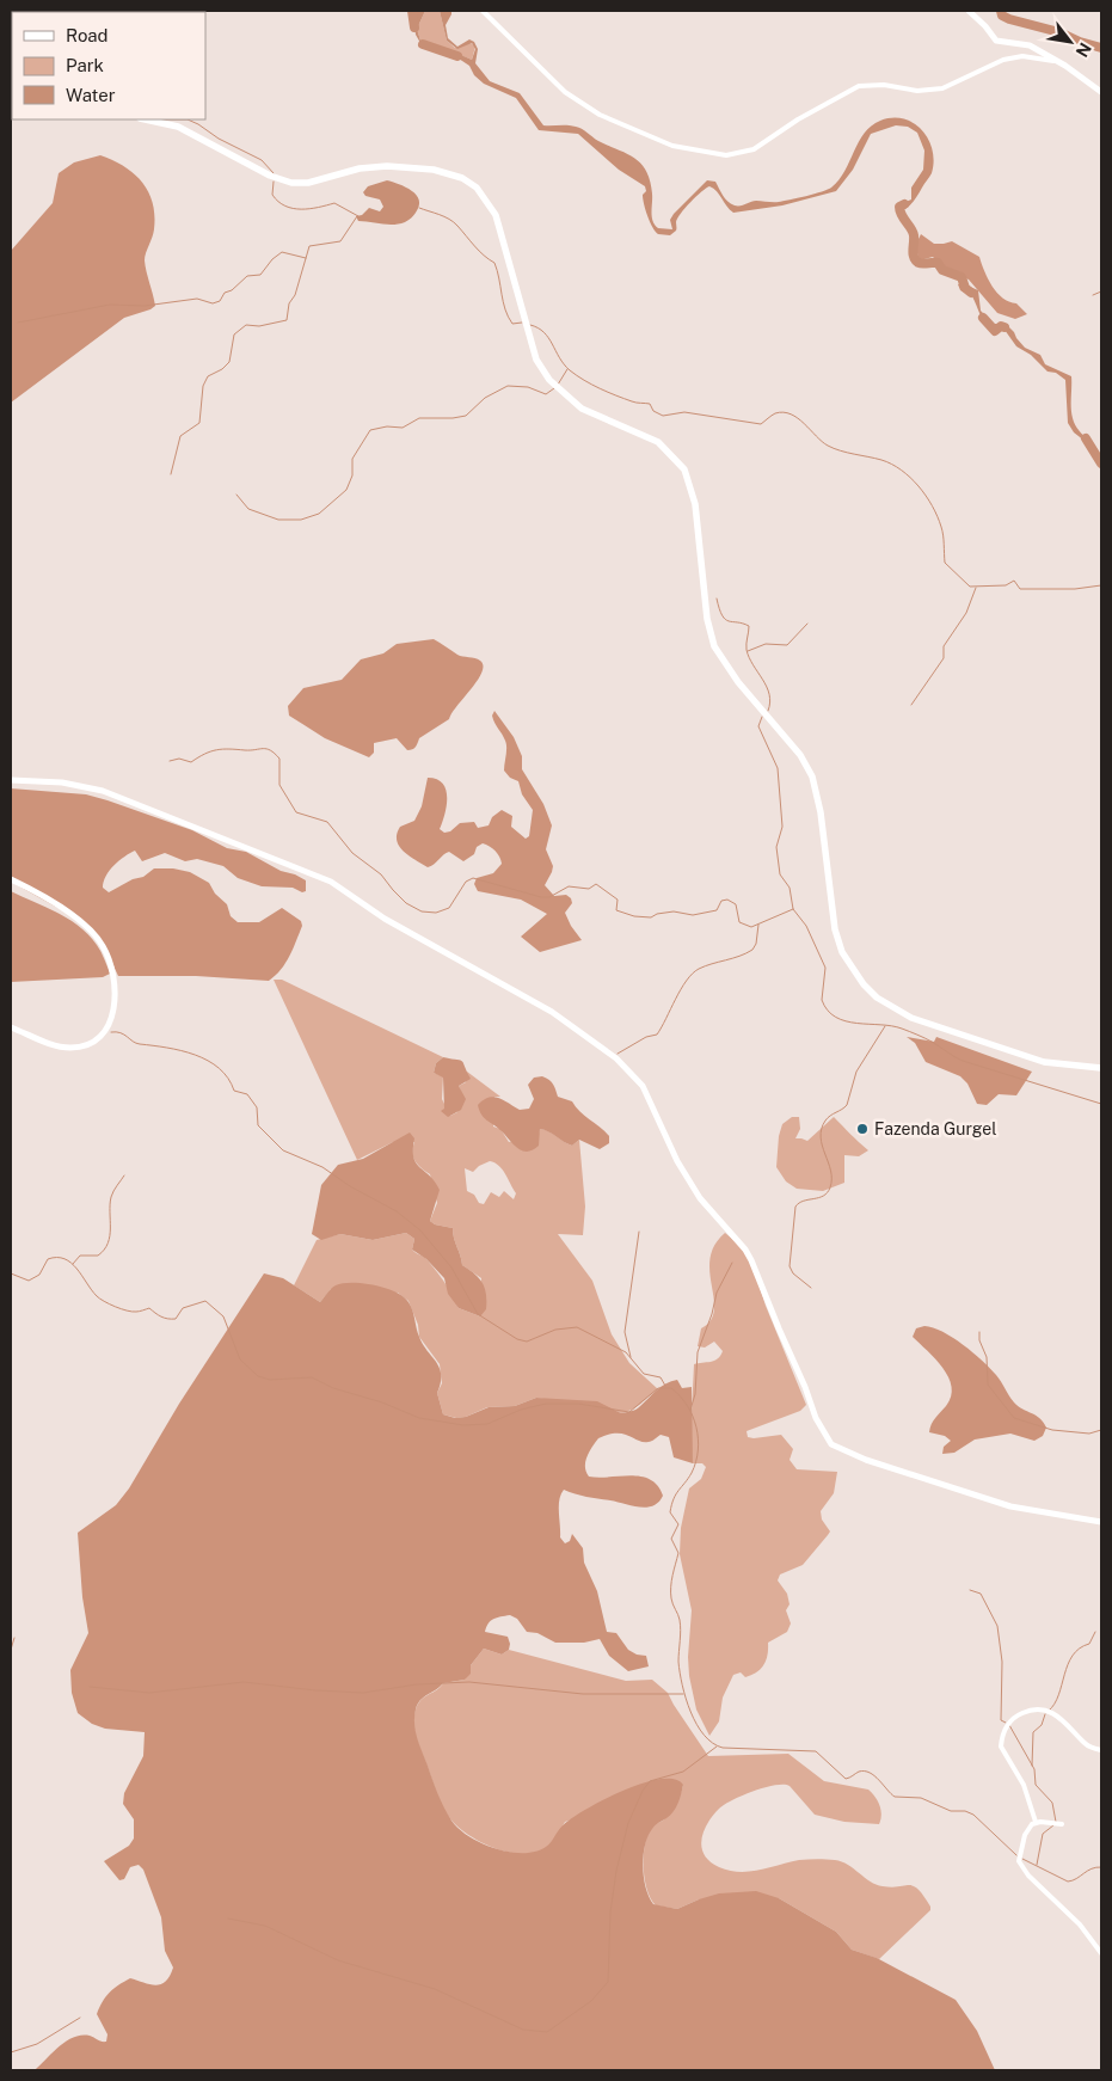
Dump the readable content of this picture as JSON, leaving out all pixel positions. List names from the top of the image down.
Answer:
{
  "places": ["Fazenda Gurgel"],
  "legend": ["Road", "Park", "Water"],
  "north": "bottom right"
}
